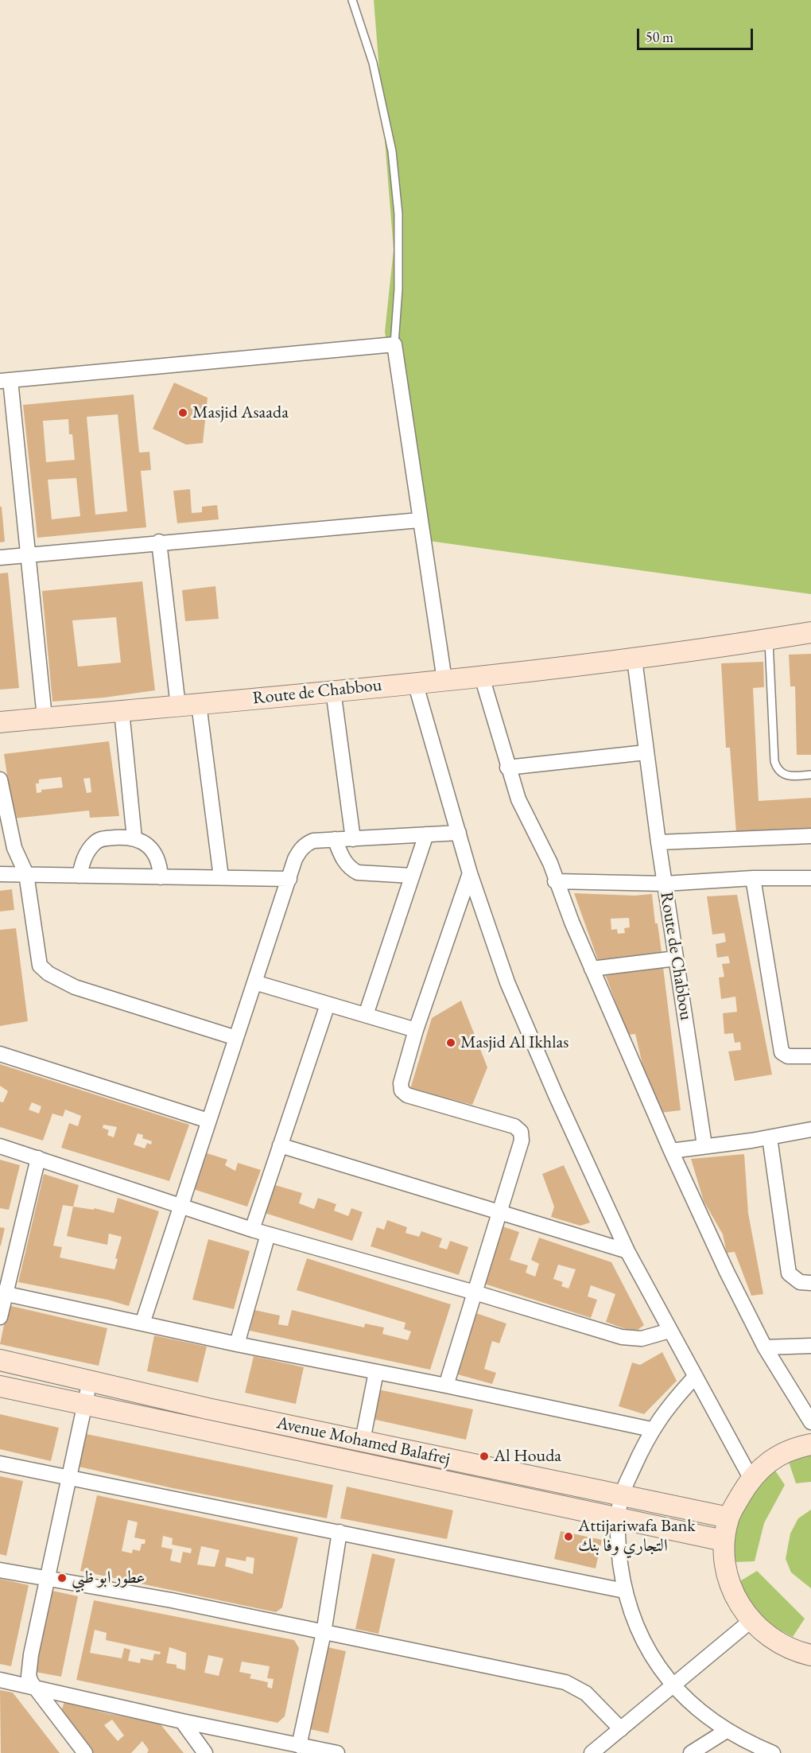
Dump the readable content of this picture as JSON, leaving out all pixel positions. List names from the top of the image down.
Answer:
{
  "streets": {
    "street": ["Route de Chabbou", "Avenue Mohamed Balafrej"]
  },
  "places": [
    "Masjid Asaada",
    "Masjid Al Ikhlas",
    "Al Houda",
    "Attijariwafa Bank التجاري وفا بنك",
    "عطور ابو ظبي"
  ],
  "scale_bar": "50 m"
}
